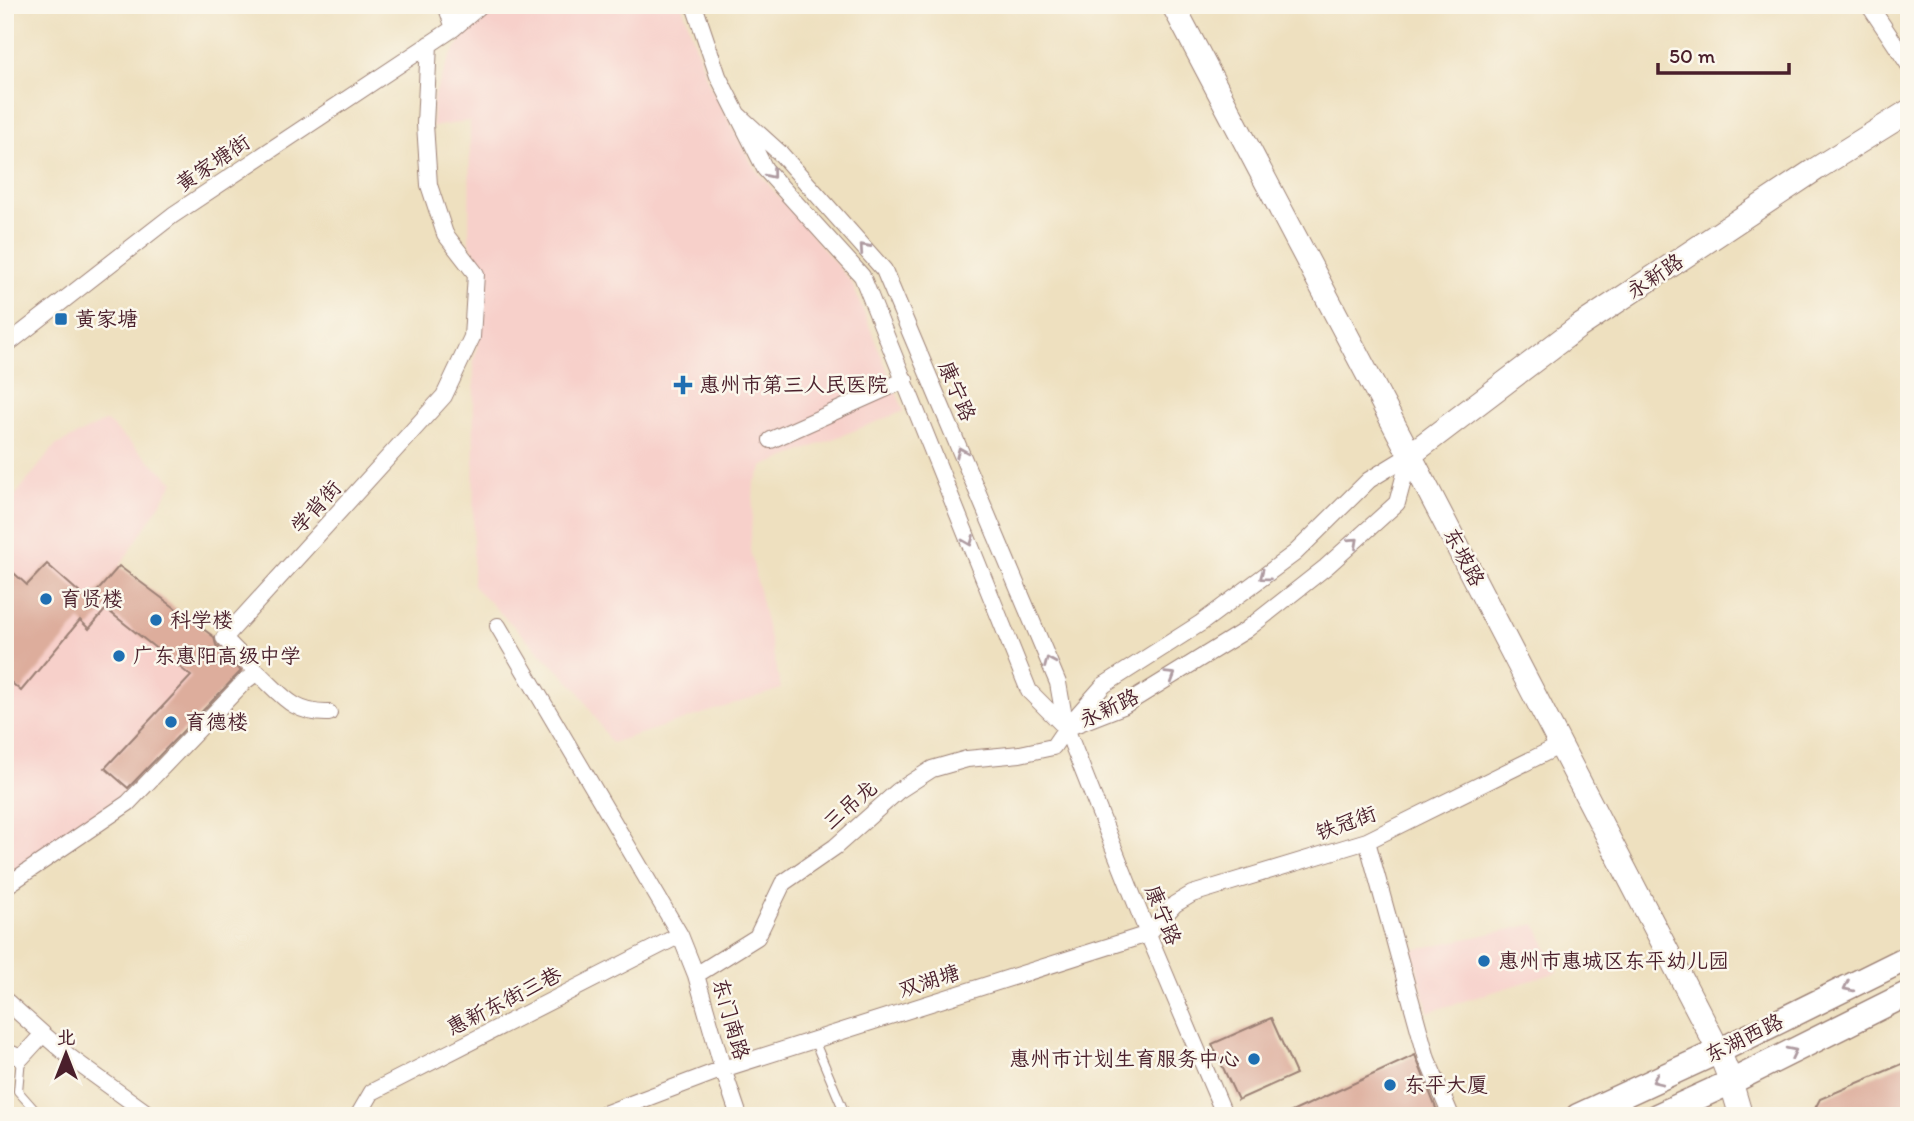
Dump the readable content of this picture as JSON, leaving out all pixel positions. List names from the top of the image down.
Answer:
{
  "streets": {
    "main road": ["东湖西路"],
    "street": [
      "黄家塘街",
      "永新路",
      "康宁路",
      "学背街",
      "东坡路",
      "三吊龙",
      "铁冠街",
      "双湖塘",
      "惠新东街三巷",
      "东门南路"
    ]
  },
  "crossings": [
    ["黄家塘街", "学背街"],
    ["永新路", "康宁路"],
    ["永新路", "东坡路"],
    ["永新路", "三吊龙"],
    ["康宁路", "三吊龙"],
    ["康宁路", "铁冠街"],
    ["康宁路", "双湖塘"],
    ["东坡路", "铁冠街"],
    ["东坡路", "东湖西路"],
    ["三吊龙", "东门南路"],
    ["铁冠街", "双湖塘"],
    ["双湖塘", "东门南路"],
    ["惠新东街三巷", "东门南路"]
  ],
  "places": {
    "transit": ["黄家塘"],
    "health": ["惠州市第三人民医院"],
    "other": [
      "育贤楼",
      "科学楼",
      "广东惠阳高级中学",
      "育德楼",
      "惠州市惠城区东平幼儿园",
      "惠州市计划生育服务中心",
      "东平大厦"
    ]
  },
  "scale_bar": "50 m",
  "north": "top"
}
